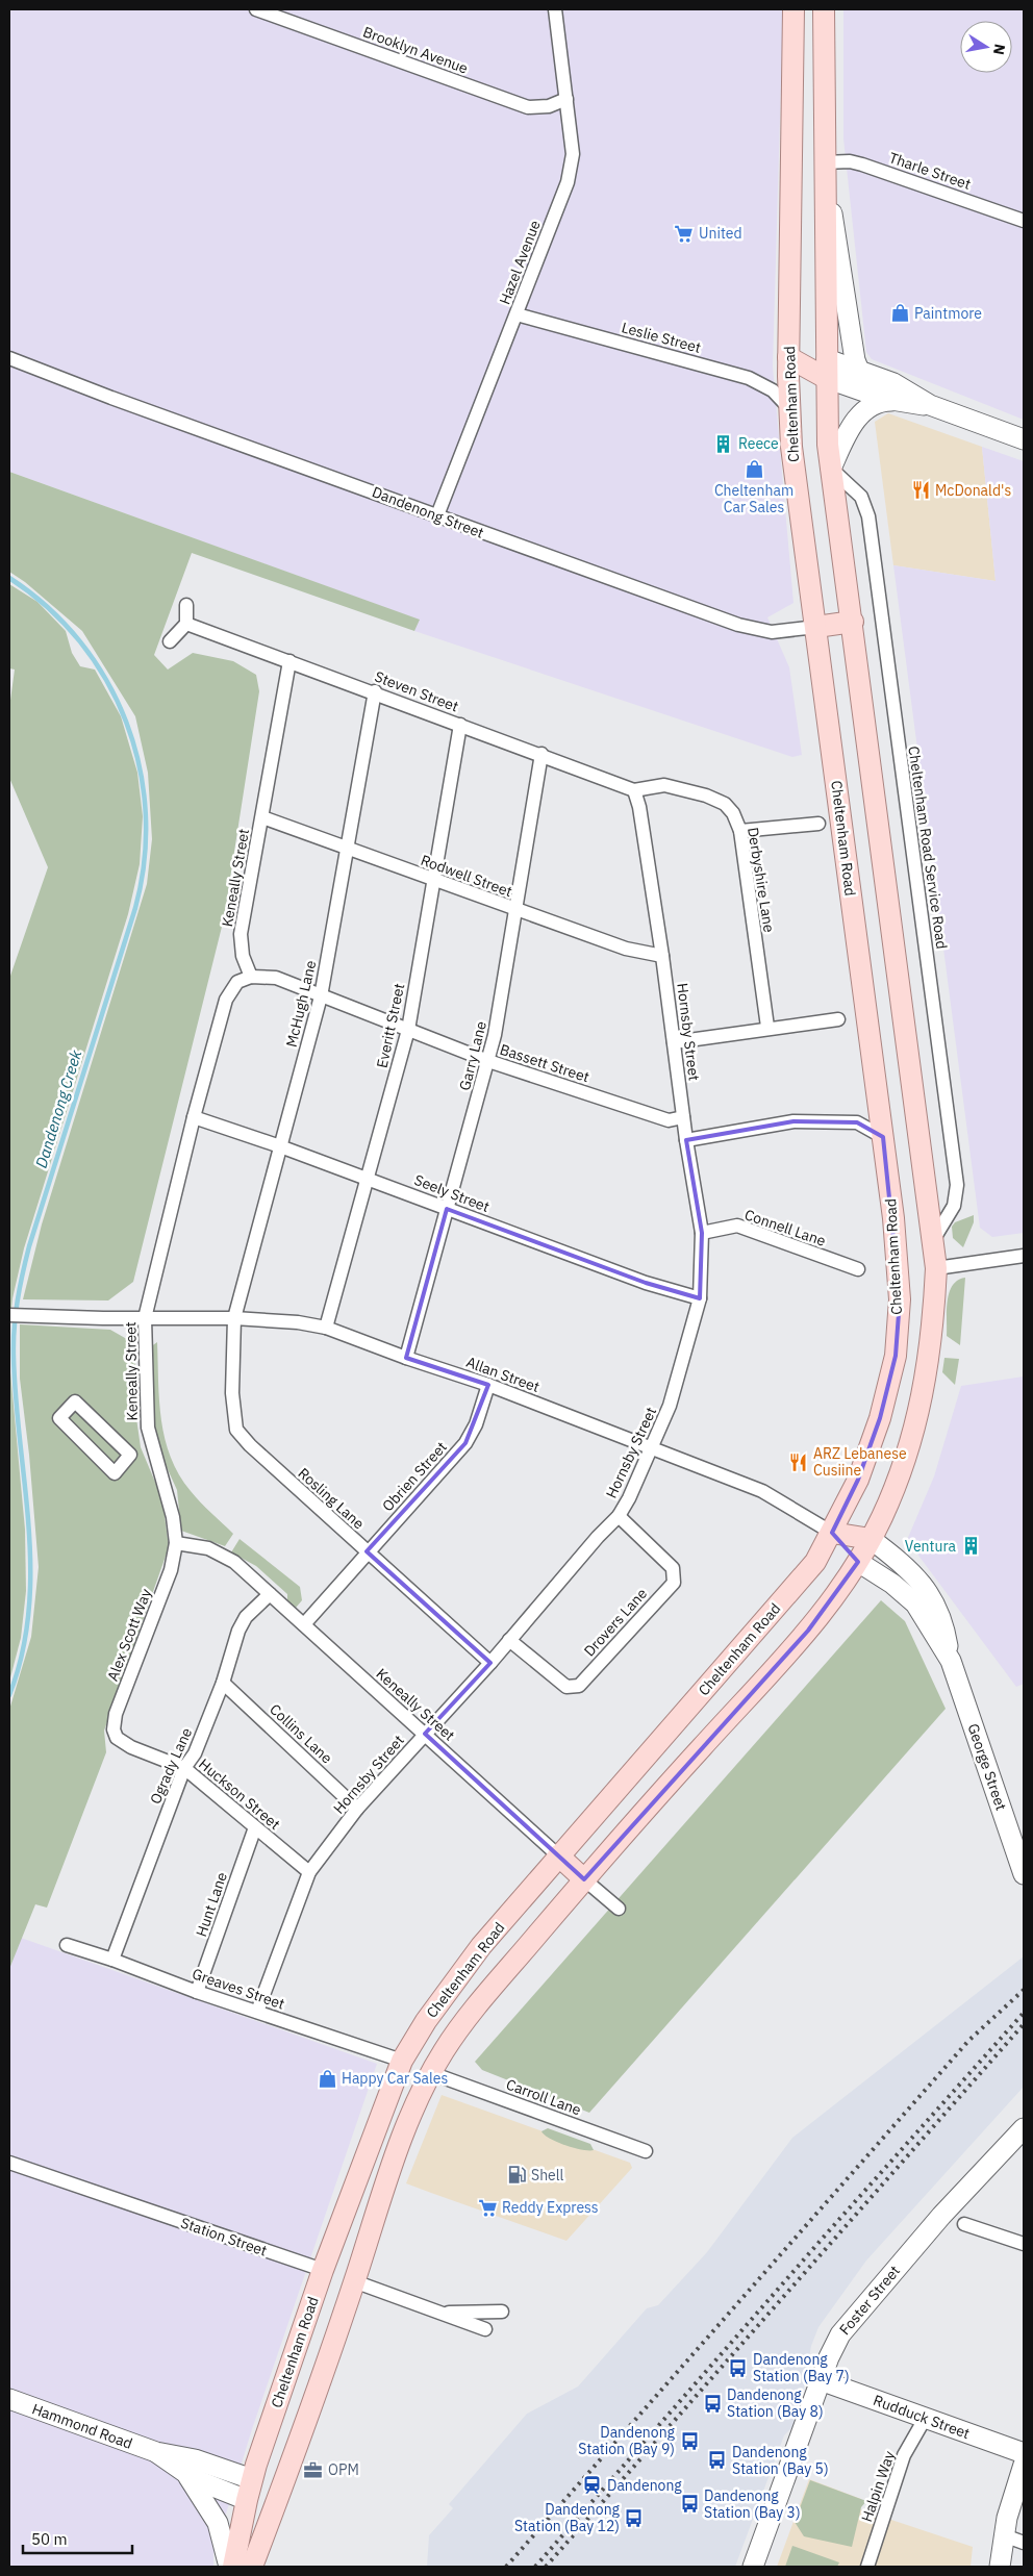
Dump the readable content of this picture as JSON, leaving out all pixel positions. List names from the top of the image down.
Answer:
{
  "streets": {
    "main road": [
      "Cheltenham Road",
      "Dandenong Street",
      "George Street",
      "Station Street",
      "Foster Street",
      "Rudduck Street",
      "Hammond Road"
    ],
    "street": [
      "Brooklyn Avenue",
      "Tharle Street",
      "Hazel Avenue",
      "Leslie Street",
      "Steven Street",
      "Cheltenham Road Service Road",
      "Rodwell Street",
      "Keneally Street",
      "Derbyshire Lane",
      "McHugh Lane",
      "Everitt Street",
      "Hornsby Street",
      "Garry Lane",
      "Bassett Street",
      "Seely Street",
      "Connell Lane",
      "Allan Street",
      "Obrien Street",
      "Rosling Lane",
      "Drovers Lane",
      "Alex Scott Way",
      "Collins Lane",
      "Ogrady Lane",
      "Huckson Street",
      "Hunt Lane",
      "Greaves Street",
      "Carroll Lane",
      "Halpin Way"
    ]
  },
  "crossings": [
    ["Brooklyn Avenue", "Hazel Avenue"],
    ["Hazel Avenue", "Leslie Street"],
    ["Hazel Avenue", "Dandenong Street"],
    ["Leslie Street", "Cheltenham Road"],
    ["Cheltenham Road", "Dandenong Street"],
    ["Cheltenham Road", "Keneally Street"],
    ["Cheltenham Road", "Allan Street"],
    ["Cheltenham Road", "Greaves Street"],
    ["Cheltenham Road", "Station Street"],
    ["Cheltenham Road", "Hammond Road"],
    ["Steven Street", "Keneally Street"],
    ["Steven Street", "Derbyshire Lane"],
    ["Steven Street", "McHugh Lane"],
    ["Steven Street", "Everitt Street"],
    ["Steven Street", "Hornsby Street"],
    ["Steven Street", "Garry Lane"],
    ["Rodwell Street", "Keneally Street"],
    ["Rodwell Street", "McHugh Lane"],
    ["Rodwell Street", "Everitt Street"],
    ["Rodwell Street", "Hornsby Street"],
    ["Rodwell Street", "Garry Lane"],
    ["Keneally Street", "Hornsby Street"],
    ["Keneally Street", "Bassett Street"],
    ["Keneally Street", "Seely Street"],
    ["Keneally Street", "Allan Street"],
    ["Keneally Street", "Obrien Street"],
    ["Keneally Street", "Alex Scott Way"],
    ["Keneally Street", "Ogrady Lane"],
    ["Derbyshire Lane", "Hornsby Street"],
    ["McHugh Lane", "Bassett Street"],
    ["McHugh Lane", "Seely Street"],
    ["McHugh Lane", "Allan Street"],
    ["McHugh Lane", "Rosling Lane"],
    ["Everitt Street", "Bassett Street"],
    ["Everitt Street", "Seely Street"],
    ["Everitt Street", "Allan Street"],
    ["Hornsby Street", "Bassett Street"],
    ["Hornsby Street", "Seely Street"],
    ["Hornsby Street", "Connell Lane"],
    ["Hornsby Street", "Allan Street"],
    ["Hornsby Street", "Rosling Lane"],
    ["Hornsby Street", "Drovers Lane"],
    ["Hornsby Street", "Collins Lane"],
    ["Hornsby Street", "Huckson Street"],
    ["Hornsby Street", "Greaves Street"],
    ["Garry Lane", "Bassett Street"],
    ["Garry Lane", "Seely Street"],
    ["Garry Lane", "Allan Street"],
    ["Allan Street", "Obrien Street"],
    ["Allan Street", "Rosling Lane"],
    ["Obrien Street", "Rosling Lane"],
    ["Alex Scott Way", "Huckson Street"],
    ["Collins Lane", "Ogrady Lane"],
    ["Ogrady Lane", "Huckson Street"],
    ["Ogrady Lane", "Greaves Street"],
    ["Huckson Street", "Hunt Lane"],
    ["Hunt Lane", "Greaves Street"],
    ["Foster Street", "Rudduck Street"],
    ["Rudduck Street", "Halpin Way"]
  ],
  "water": ["Dandenong Creek"],
  "places": {
    "supermarket": ["United", "Reddy Express"],
    "shop": ["Paintmore", "Cheltenham Car Sales", "Happy Car Sales"],
    "building": ["Reece", "Ventura"],
    "restaurant": ["McDonald's", "ARZ Lebanese Cusiine"],
    "fuel station": ["Shell"],
    "bus stop": [
      "Dandenong Station (Bay 7)",
      "Dandenong Station (Bay 8)",
      "Dandenong Station (Bay 9)",
      "Dandenong Station (Bay 5)",
      "Dandenong Station (Bay 3)",
      "Dandenong Station (Bay 12)"
    ],
    "office": ["OPM"],
    "station": ["Dandenong"]
  },
  "scale_bar": "50 m",
  "north": "right"
}
